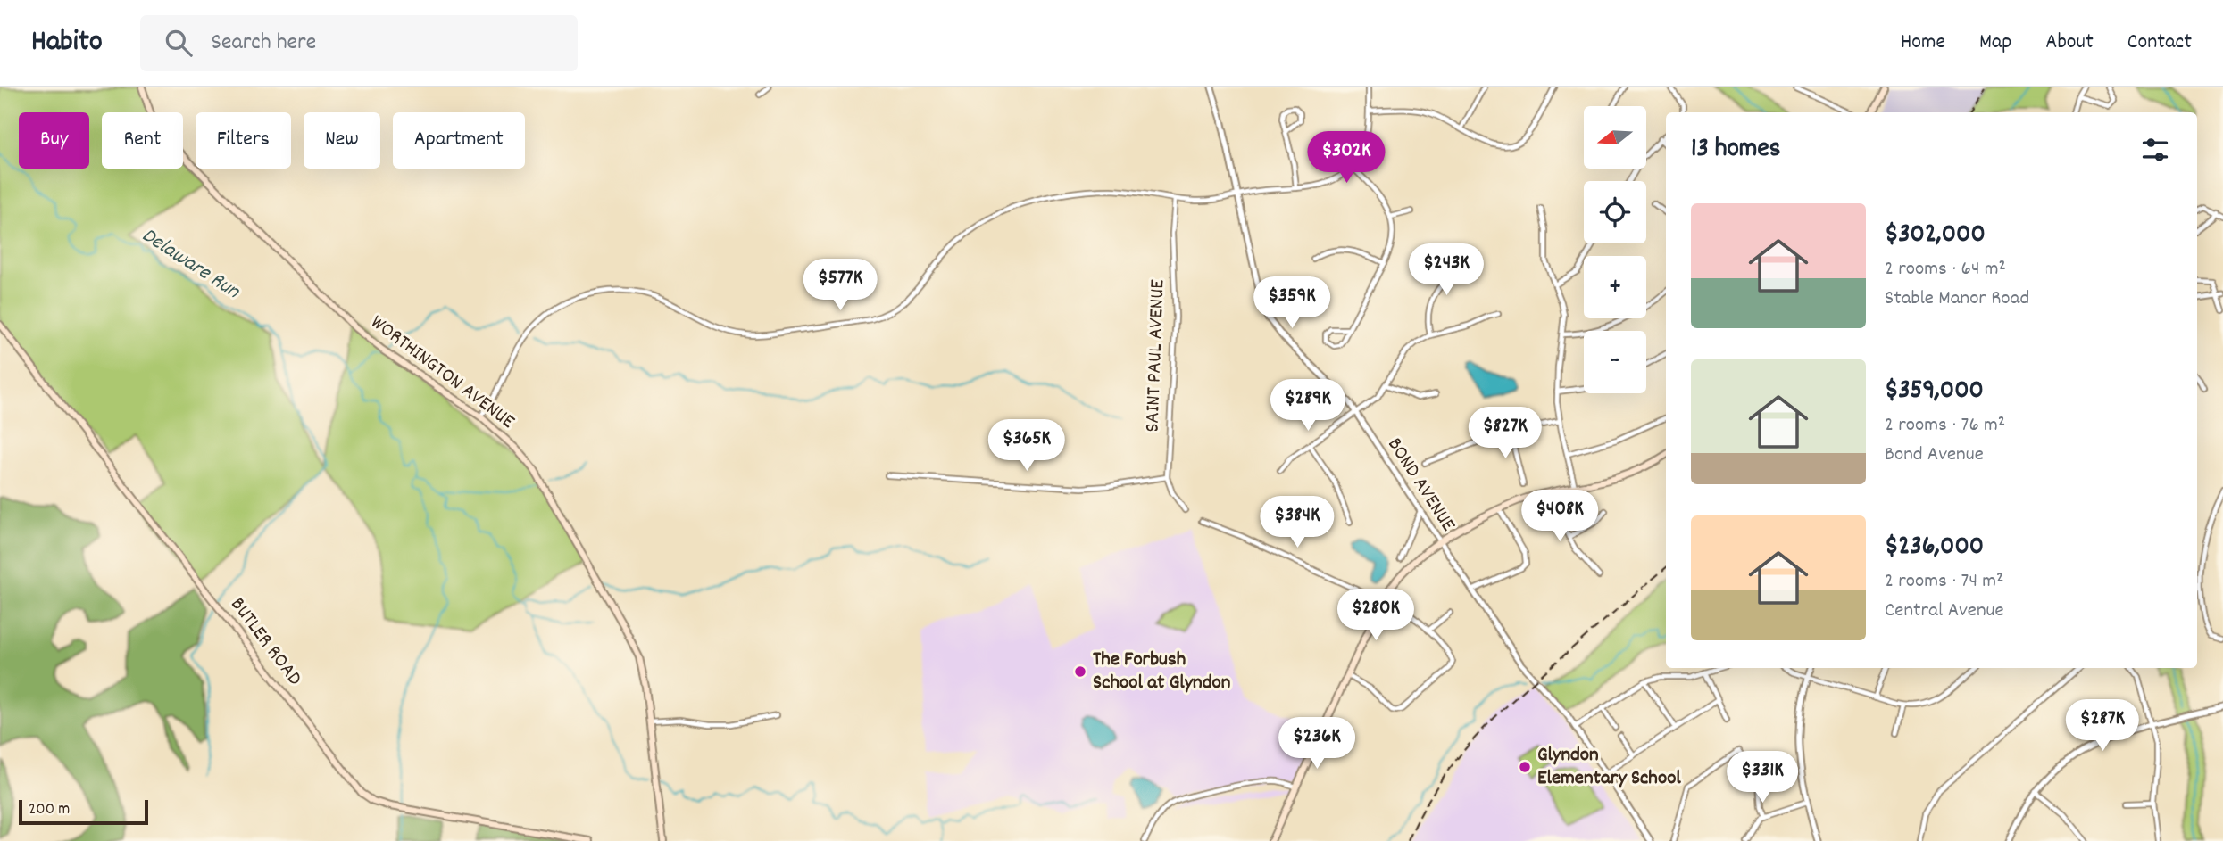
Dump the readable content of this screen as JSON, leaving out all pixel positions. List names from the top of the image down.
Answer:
{
  "streets": {
    "main road": ["WORTHINGTON AVENUE", "BUTLER ROAD"],
    "street": ["SAINT PAUL AVENUE", "BOND AVENUE"]
  },
  "water": ["Delaware Run"],
  "places": ["The Forbush School at Glyndon", "Glyndon Elementary School"],
  "scale_bar": "200 m",
  "north": "left",
  "page": {
    "header": "Habito",
    "search": "Search here",
    "nav": [
      "Home",
      "Map",
      "About",
      "Contact"
    ],
    "map_buttons": ["+", "−"],
    "chip": [
      "Buy",
      "Rent",
      "Filters",
      "New",
      "Apartment"
    ],
    "heading": "13 homes",
    "price": [
      "$302K",
      "$243K",
      "$577K",
      "$359K",
      "$289K",
      "$827K",
      "$365K",
      "$408K",
      "$384K",
      "$280K",
      "$287K",
      "$236K",
      "$331K"
    ],
    "list": [
      {
        "name": "$302,000",
        "note": "2 rooms · 64 m² · Stable Manor Road"
      },
      {
        "name": "$359,000",
        "note": "2 rooms · 76 m² · Bond Avenue"
      },
      {
        "name": "$236,000",
        "note": "2 rooms · 74 m² · Central Avenue"
      }
    ],
    "scale": "200 m"
  }
}
